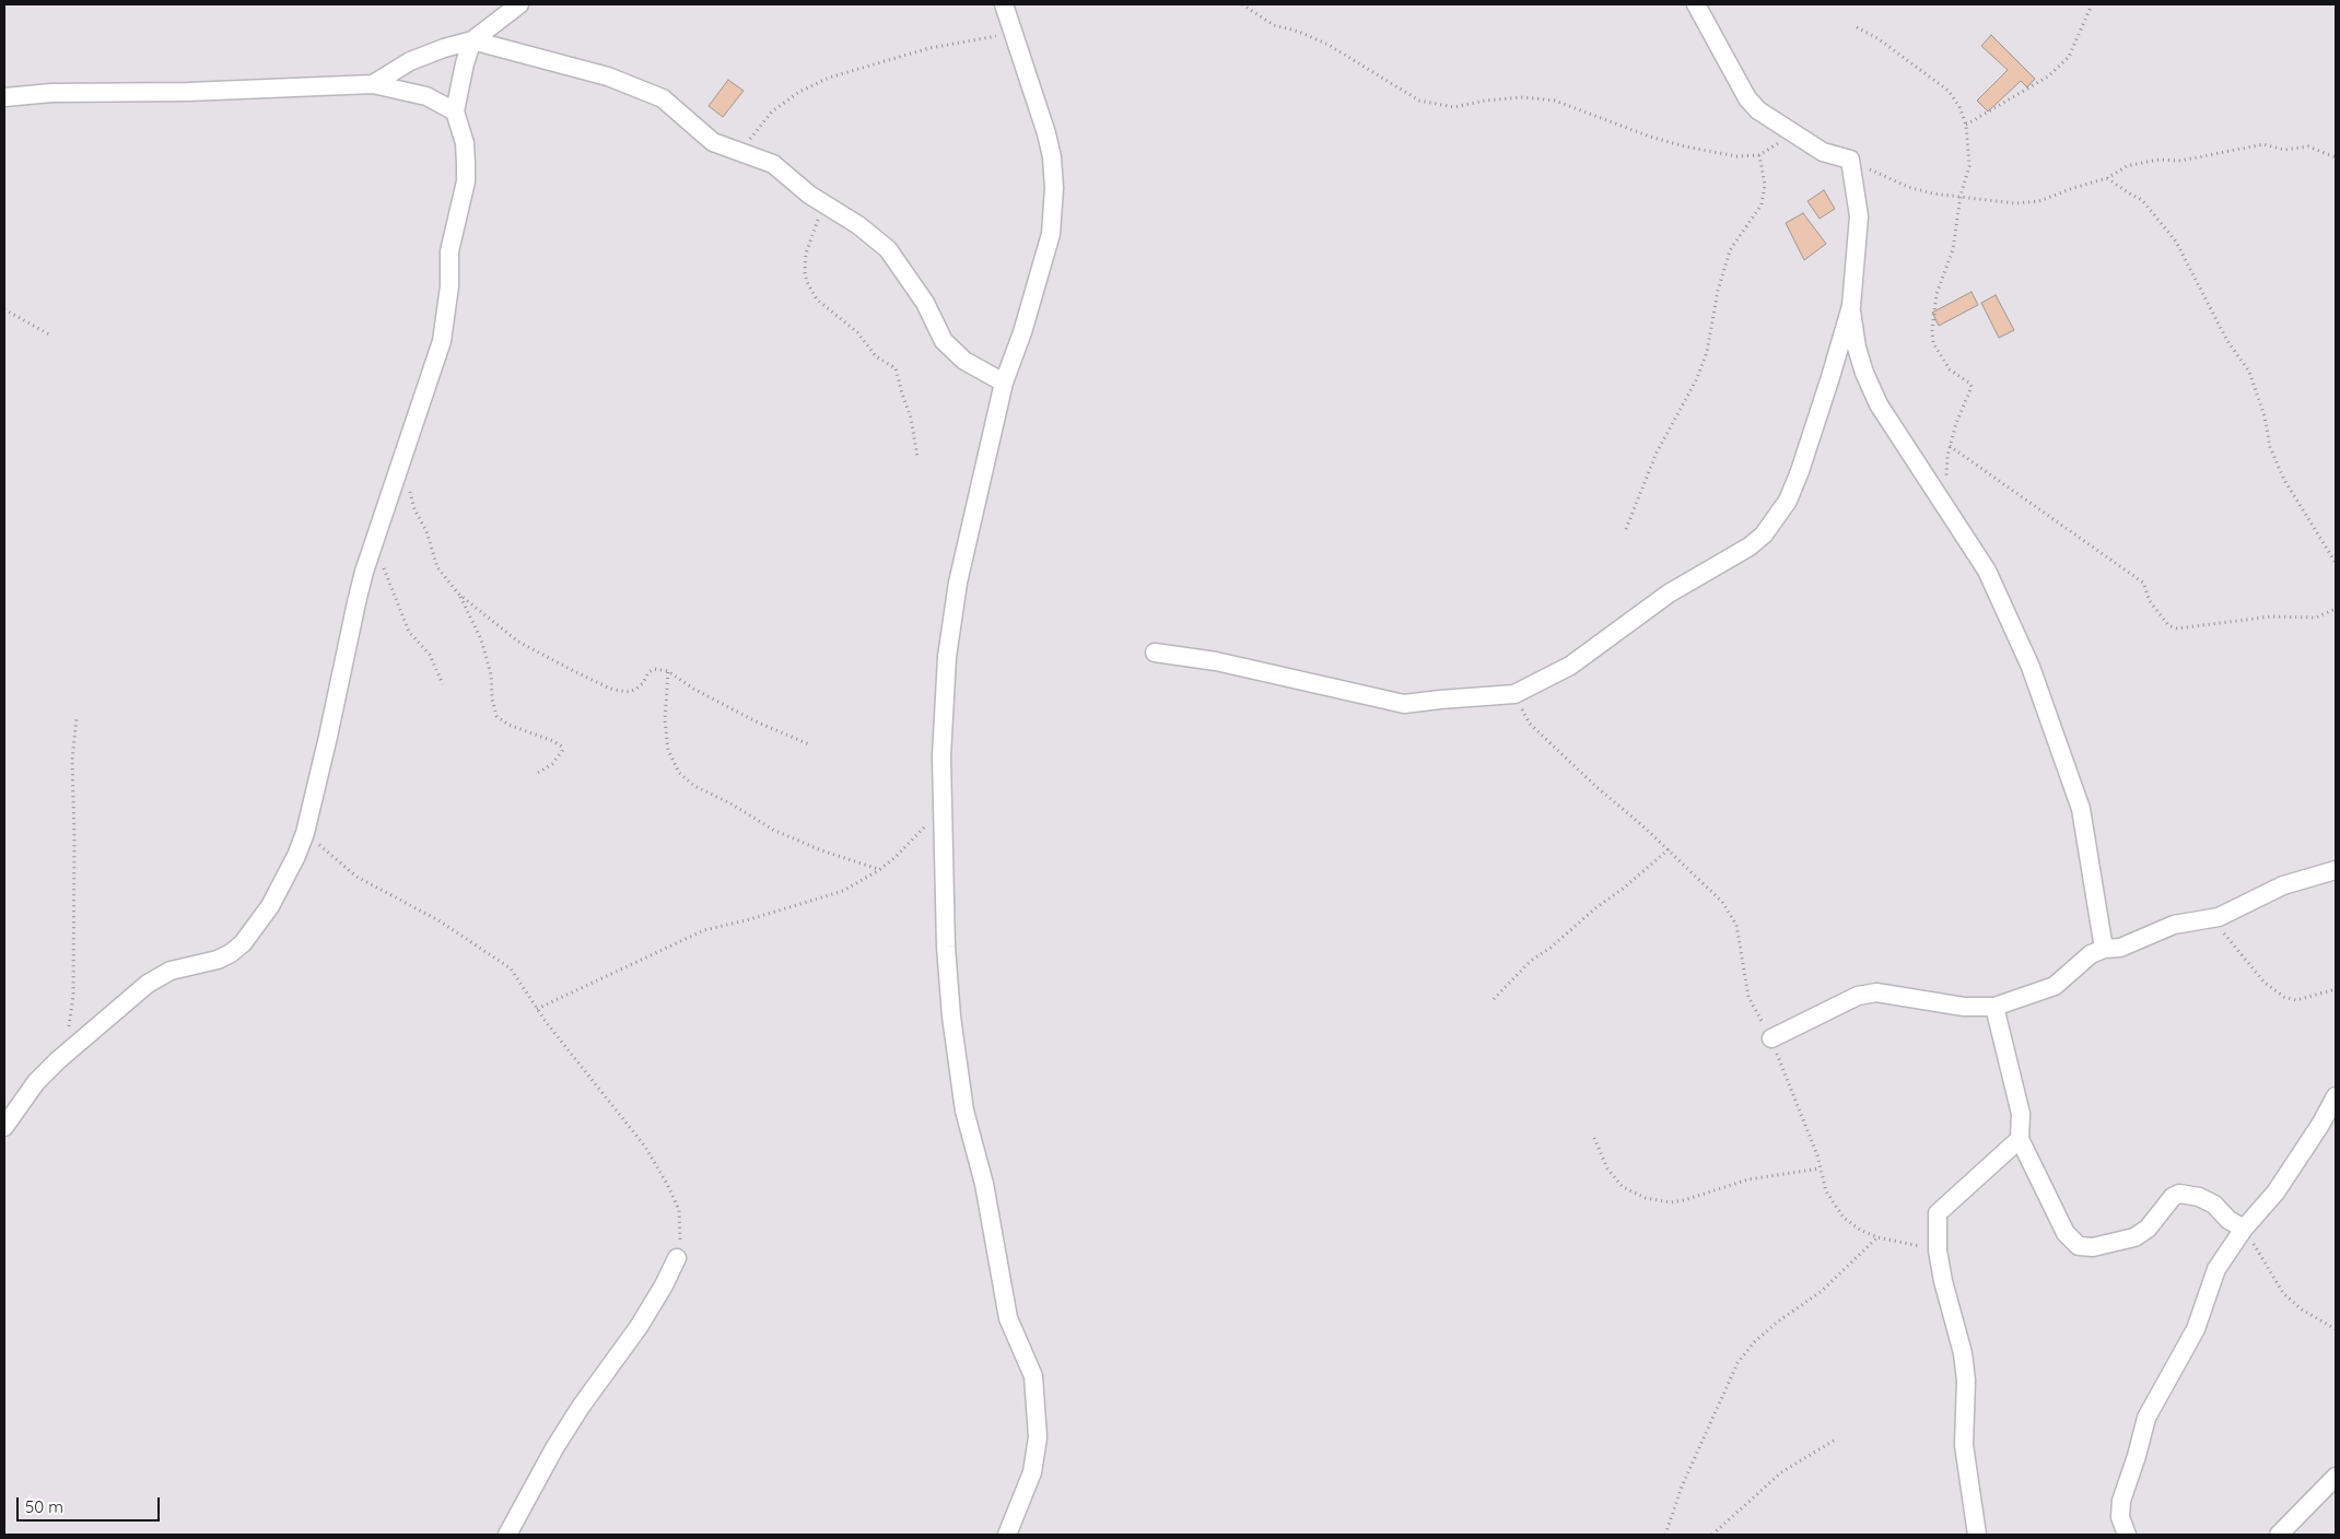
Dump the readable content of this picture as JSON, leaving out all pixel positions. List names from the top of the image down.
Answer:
{
  "scale_bar": "50 m"
}
